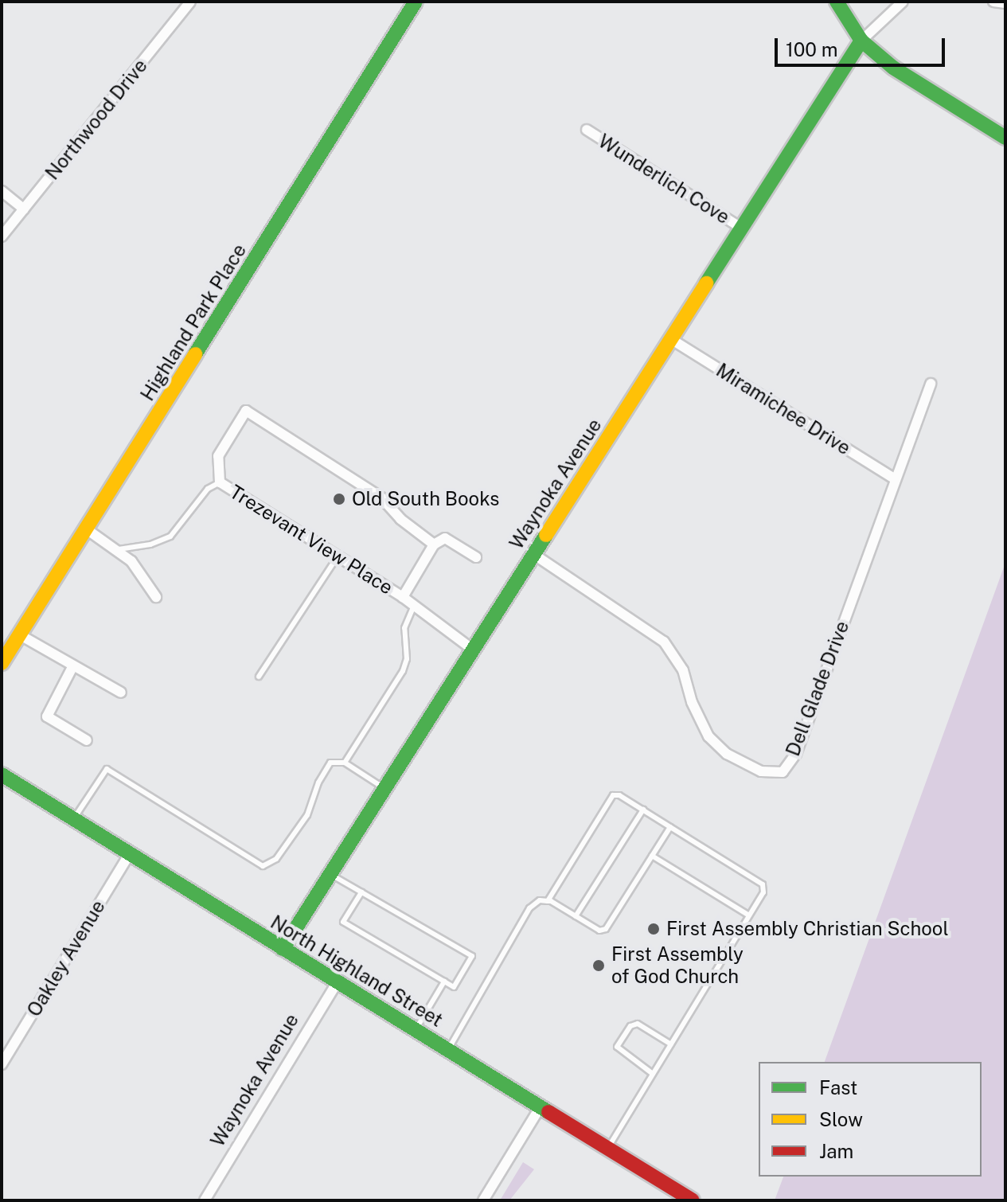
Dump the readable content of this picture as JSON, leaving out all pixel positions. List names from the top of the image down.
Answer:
{
  "streets": {
    "street": [
      "Northwood Drive",
      "Wunderlich Cove",
      "Highland Park Place",
      "Miramichee Drive",
      "Waynoka Avenue",
      "Trezevant View Place",
      "Dell Glade Drive",
      "Oakley Avenue",
      "North Highland Street"
    ]
  },
  "crossings": [
    ["Wunderlich Cove", "Waynoka Avenue"],
    ["Miramichee Drive", "Waynoka Avenue"],
    ["Miramichee Drive", "Dell Glade Drive"],
    ["Waynoka Avenue", "Trezevant View Place"],
    ["Waynoka Avenue", "Dell Glade Drive"],
    ["Waynoka Avenue", "North Highland Street"],
    ["Oakley Avenue", "North Highland Street"]
  ],
  "places": ["Old South Books", "First Assembly Christian School", "First Assembly of God Church"],
  "legend": ["Fast", "Slow", "Jam"],
  "scale_bar": "100 m"
}
